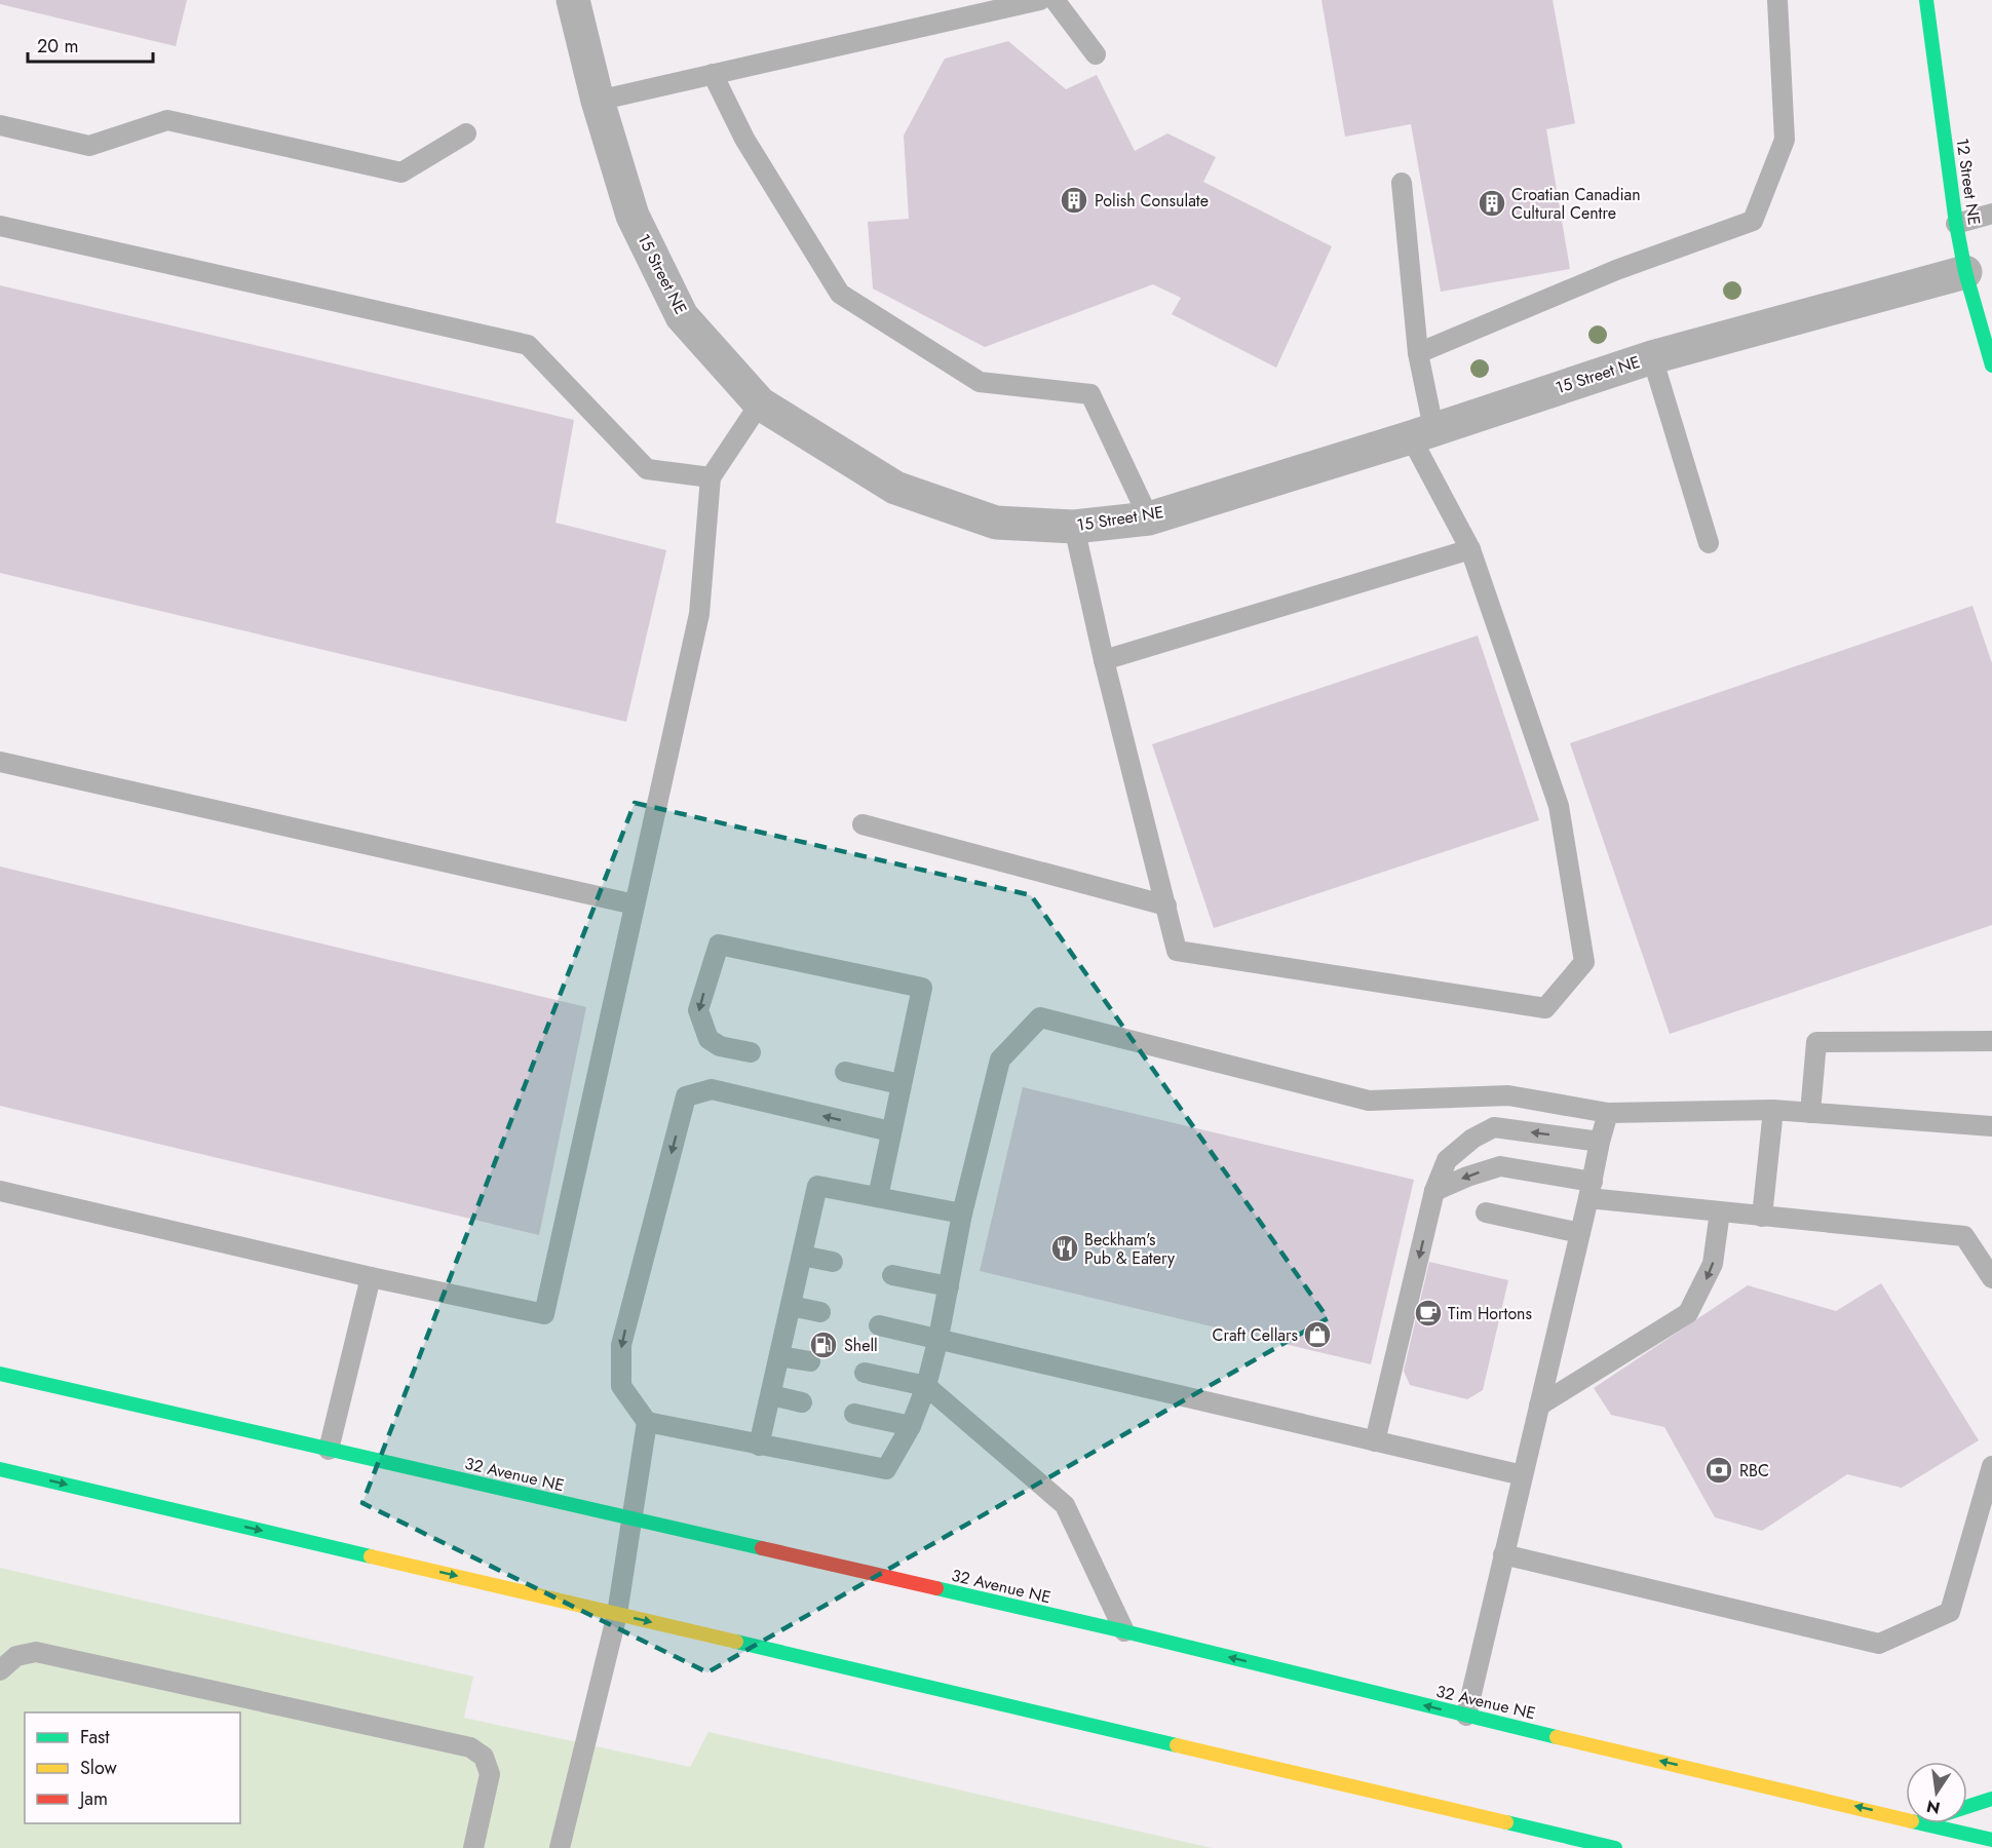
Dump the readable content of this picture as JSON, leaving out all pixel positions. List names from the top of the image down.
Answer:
{
  "streets": {
    "main road": ["12 Street NE", "32 Avenue NE"],
    "street": ["15 Street NE"]
  },
  "crossings": [
    ["12 Street NE", "15 Street NE"]
  ],
  "places": {
    "building": ["Polish Consulate", "Croatian Canadian Cultural Centre"],
    "restaurant": ["Beckham's Pub & Eatery"],
    "cafe": ["Tim Hortons"],
    "shop": ["Craft Cellars"],
    "fuel station": ["Shell"],
    "bank": ["RBC"]
  },
  "legend": ["Fast", "Slow", "Jam"],
  "scale_bar": "20 m",
  "north": "bottom"
}
